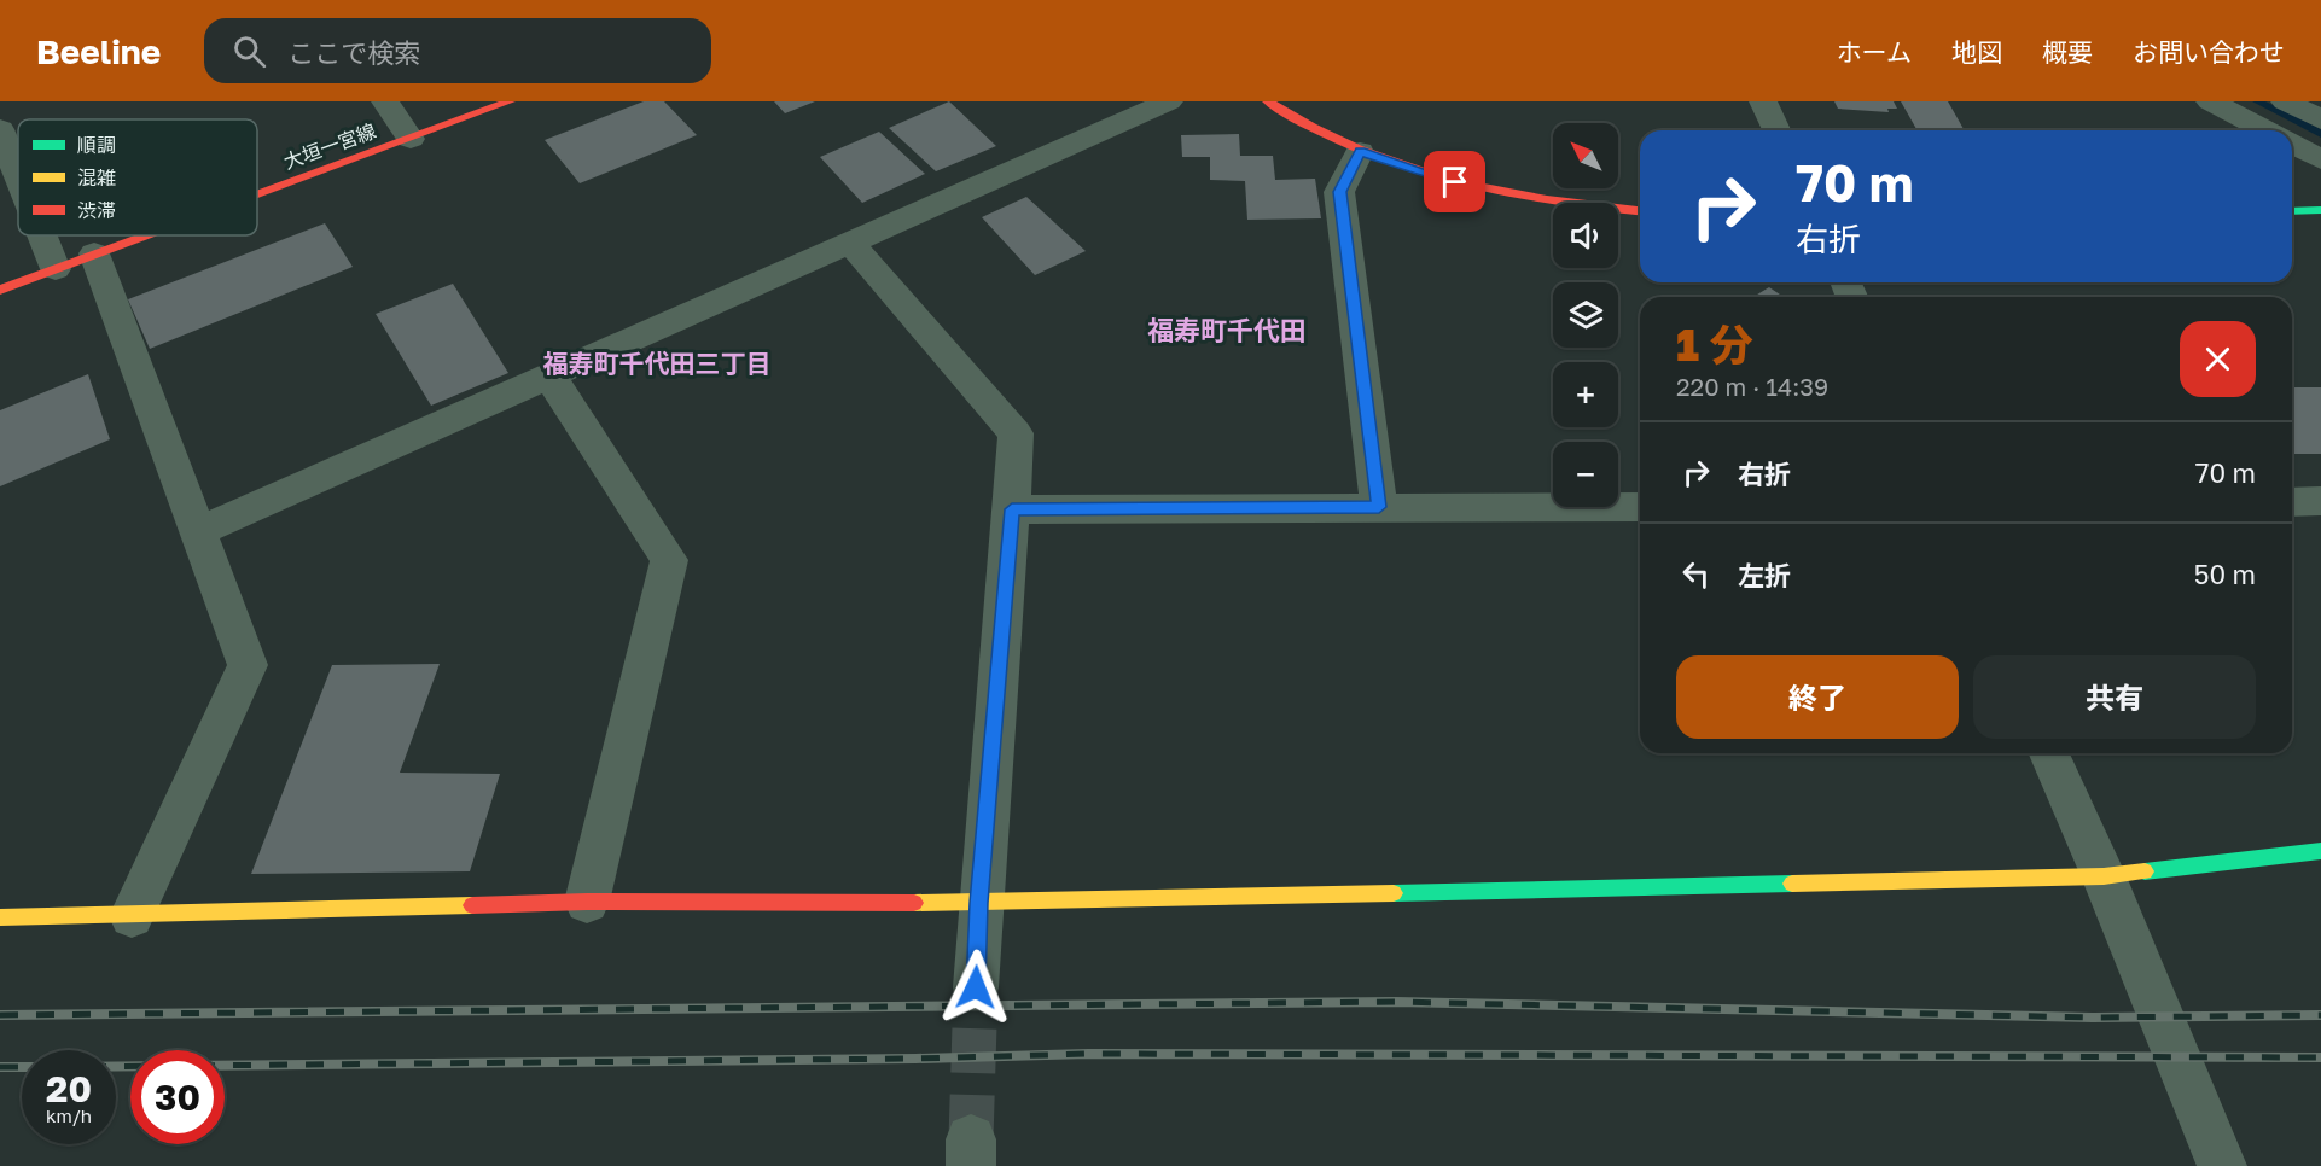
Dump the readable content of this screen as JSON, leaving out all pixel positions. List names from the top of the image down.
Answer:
{
  "streets": {
    "street": ["大垣一宮線"]
  },
  "districts": ["福寿町千代田", "福寿町千代田三丁目"],
  "legend": ["順調", "混雑", "渋滞"],
  "north": "top left",
  "page": {
    "header": "Beeline",
    "search": "ここで検索",
    "nav": [
      "ホーム",
      "地図",
      "概要",
      "お問い合わせ"
    ],
    "map_buttons": ["+", "−"],
    "turn": ["70 m", "右折"],
    "heading": ["1 分", "220 m · 14:39"],
    "list": [
      {
        "name": "右折",
        "value": "70 m"
      },
      {
        "name": "左折",
        "value": "50 m"
      }
    ],
    "buttons": ["終了", "共有"],
    "speed": "20 km/h",
    "limit": "30"
  }
}
